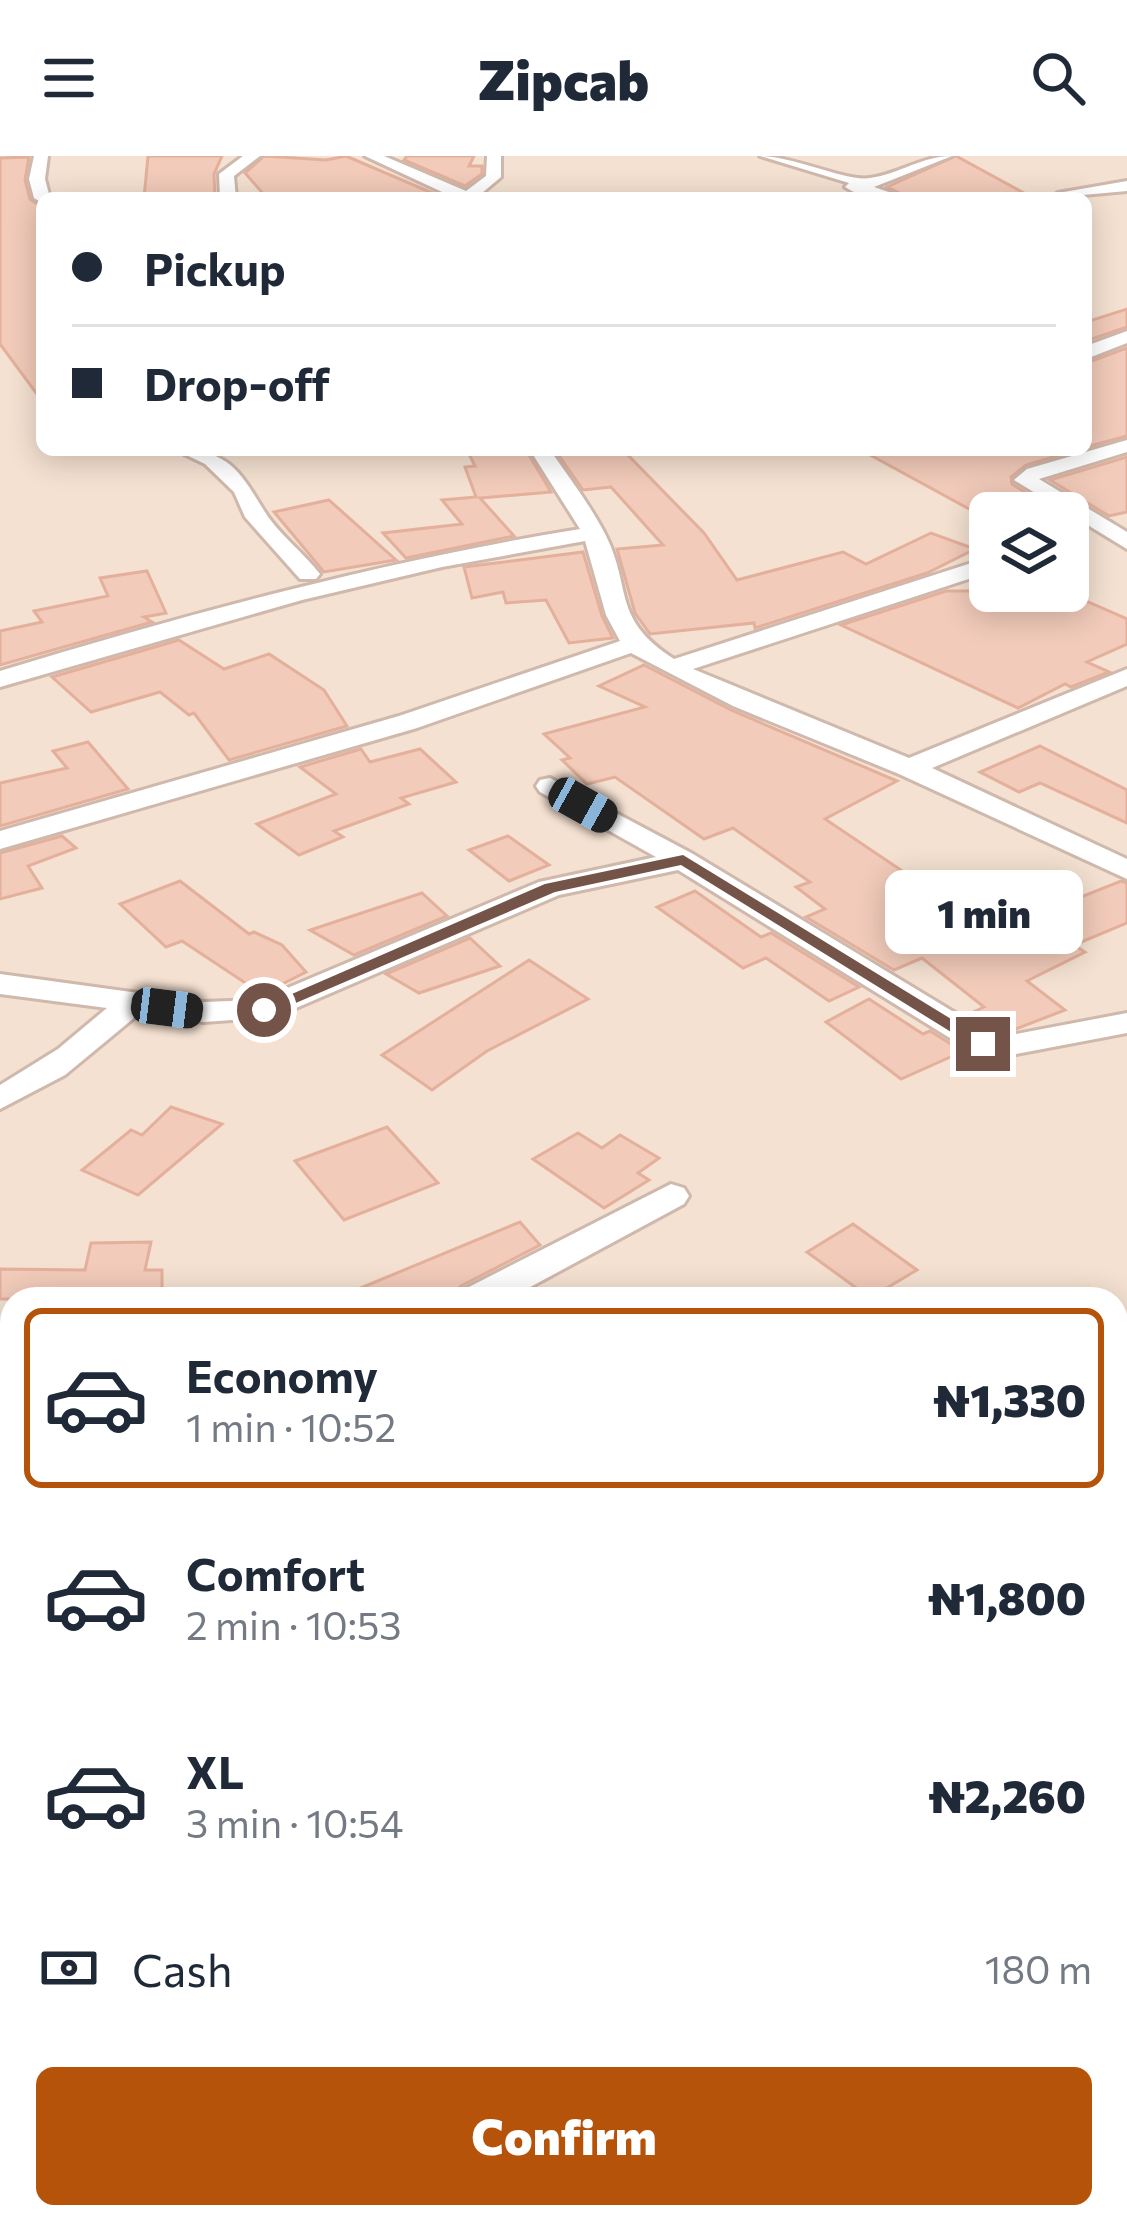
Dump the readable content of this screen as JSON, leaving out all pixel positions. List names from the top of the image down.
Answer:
{
  "page": {
    "header": "Zipcab",
    "banner": ["Pickup", "Drop-off"],
    "bubble": "1 min",
    "list": [
      {
        "name": "Economy",
        "note": "1 min · 10:52",
        "value": "₦1,330"
      },
      {
        "name": "Comfort",
        "note": "2 min · 10:53",
        "value": "₦1,800"
      },
      {
        "name": "XL",
        "note": "3 min · 10:54",
        "value": "₦2,260"
      }
    ],
    "pay": ["Cash", "180 m"],
    "buttons": "Confirm"
  }
}
